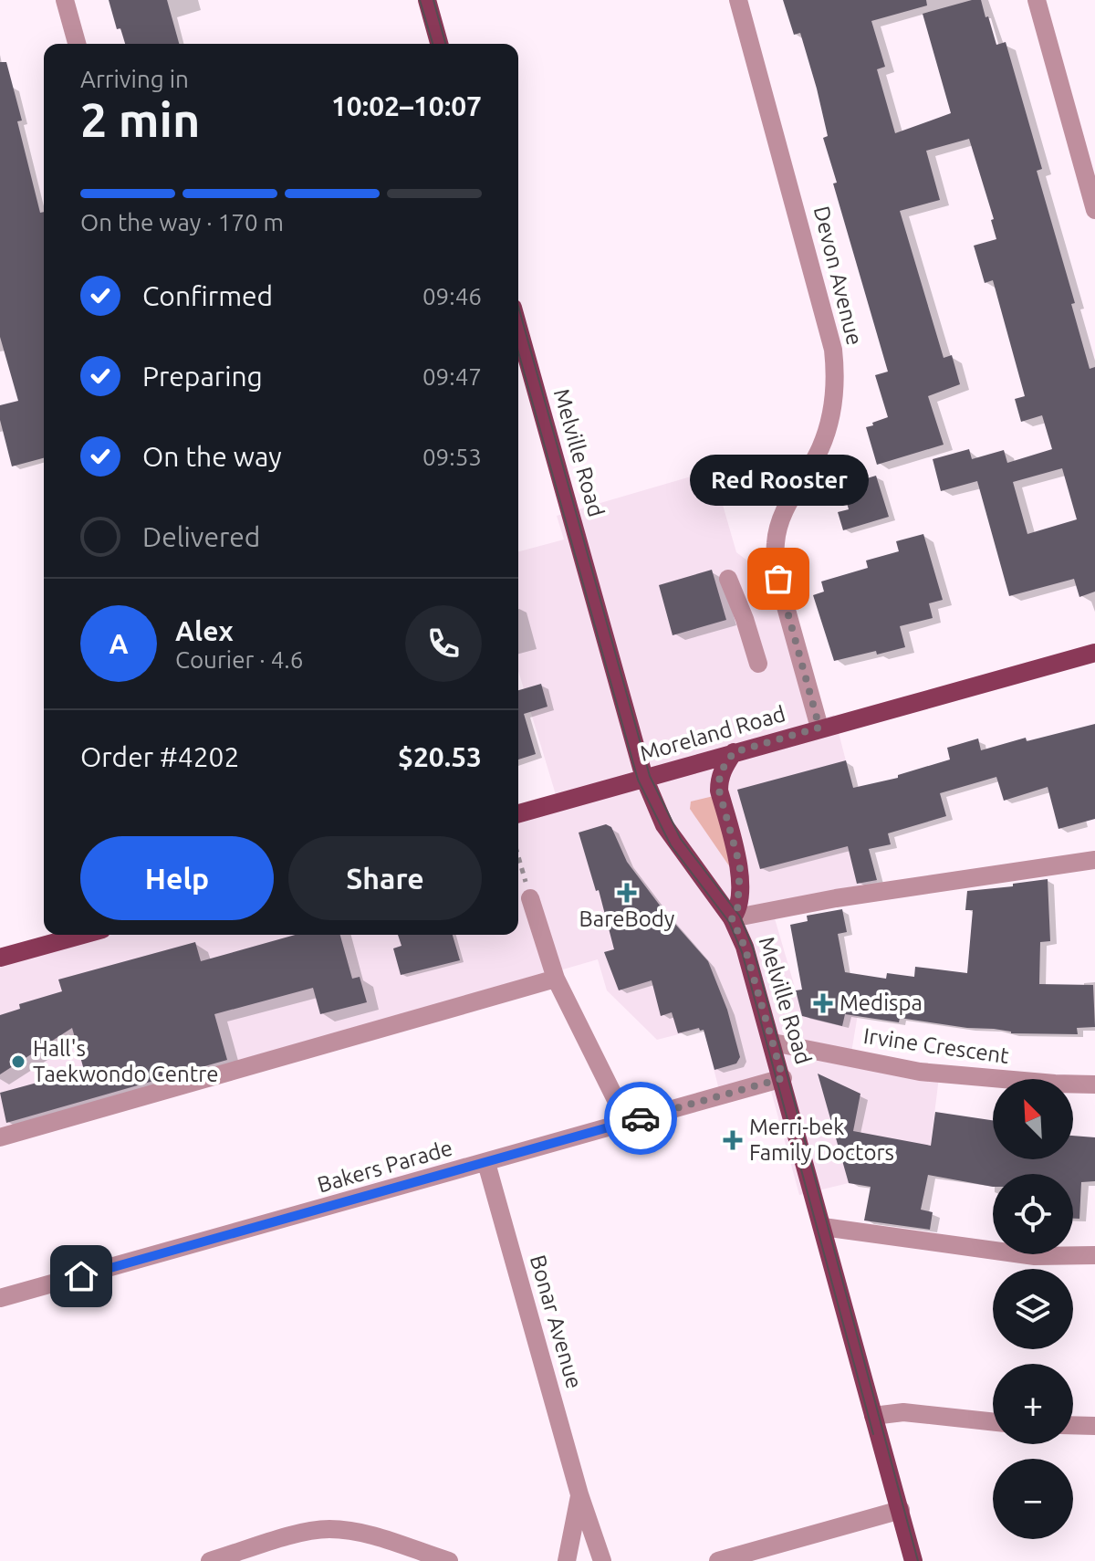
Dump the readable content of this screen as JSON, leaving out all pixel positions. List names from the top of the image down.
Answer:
{
  "streets": {
    "main road": ["Melville Road", "Moreland Road"],
    "street": [
      "Devon Avenue",
      "Irvine Crescent",
      "Bakers Parade",
      "Bonar Avenue"
    ]
  },
  "crossings": [
    ["Devon Avenue", "Moreland Road"],
    ["Melville Road", "Moreland Road"],
    ["Melville Road", "Irvine Crescent"],
    ["Melville Road", "Bakers Parade"],
    ["Bakers Parade", "Bonar Avenue"]
  ],
  "places": {
    "other": ["Red Rooster", "Hall's Taekwondo Centre"],
    "health": ["BareBody", "Medispa", "Merri-bek Family Doctors"]
  },
  "north": "top left",
  "page": {
    "heading": ["2 min", "Arriving in", "10:02–10:07"],
    "panel": [
      "Alex",
      "Courier · 4.6",
      "Order #4202",
      "$20.53"
    ],
    "bar": "On the way · 170 m",
    "list": [
      ["Confirmed", "09:46"],
      ["Preparing", "09:47"],
      ["On the way", "09:53"],
      "Delivered"
    ],
    "bubble": "Red Rooster",
    "round": "A",
    "buttons": ["Help", "Share"],
    "map_buttons": ["+", "−"]
  }
}
